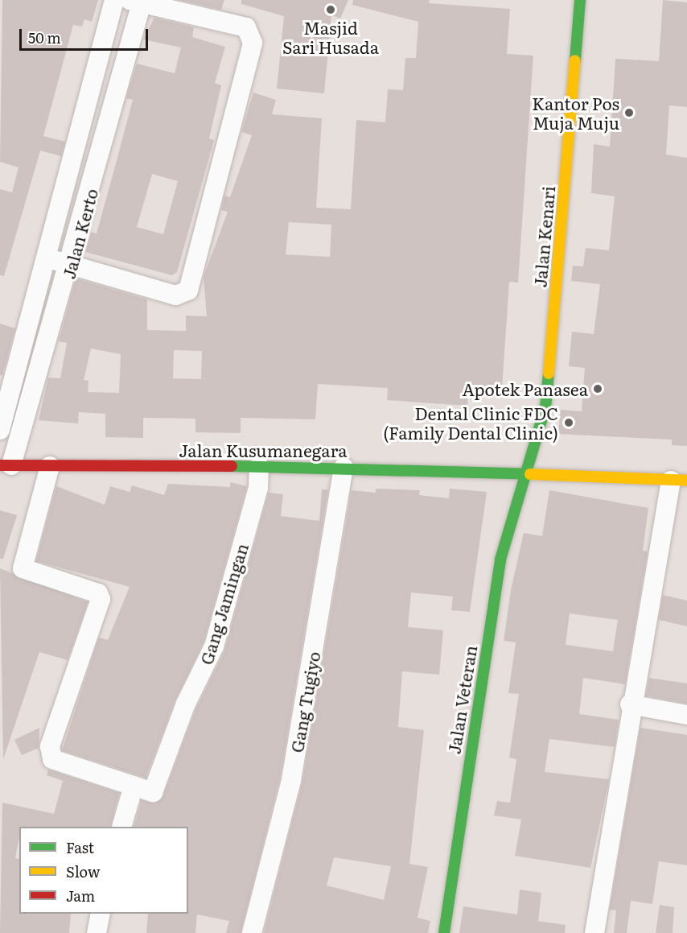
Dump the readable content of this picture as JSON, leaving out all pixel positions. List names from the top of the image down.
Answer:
{
  "streets": {
    "main road": ["Jalan Kenari", "Jalan Kusumanegara", "Jalan Veteran"],
    "street": ["Jalan Kerto", "Gang Jamingan", "Gang Tugiyo"]
  },
  "crossings": [
    ["Jalan Kerto", "Jalan Kusumanegara"],
    ["Jalan Kenari", "Jalan Kusumanegara"],
    ["Jalan Kenari", "Jalan Veteran"],
    ["Jalan Kusumanegara", "Gang Jamingan"],
    ["Jalan Kusumanegara", "Jalan Veteran"],
    ["Jalan Kusumanegara", "Gang Tugiyo"]
  ],
  "places": [
    "Masjid Sari Husada",
    "Kantor Pos Muja Muju",
    "Apotek Panasea",
    "Dental Clinic FDC (Family Dental Clinic)"
  ],
  "legend": ["Fast", "Slow", "Jam"],
  "scale_bar": "50 m"
}
